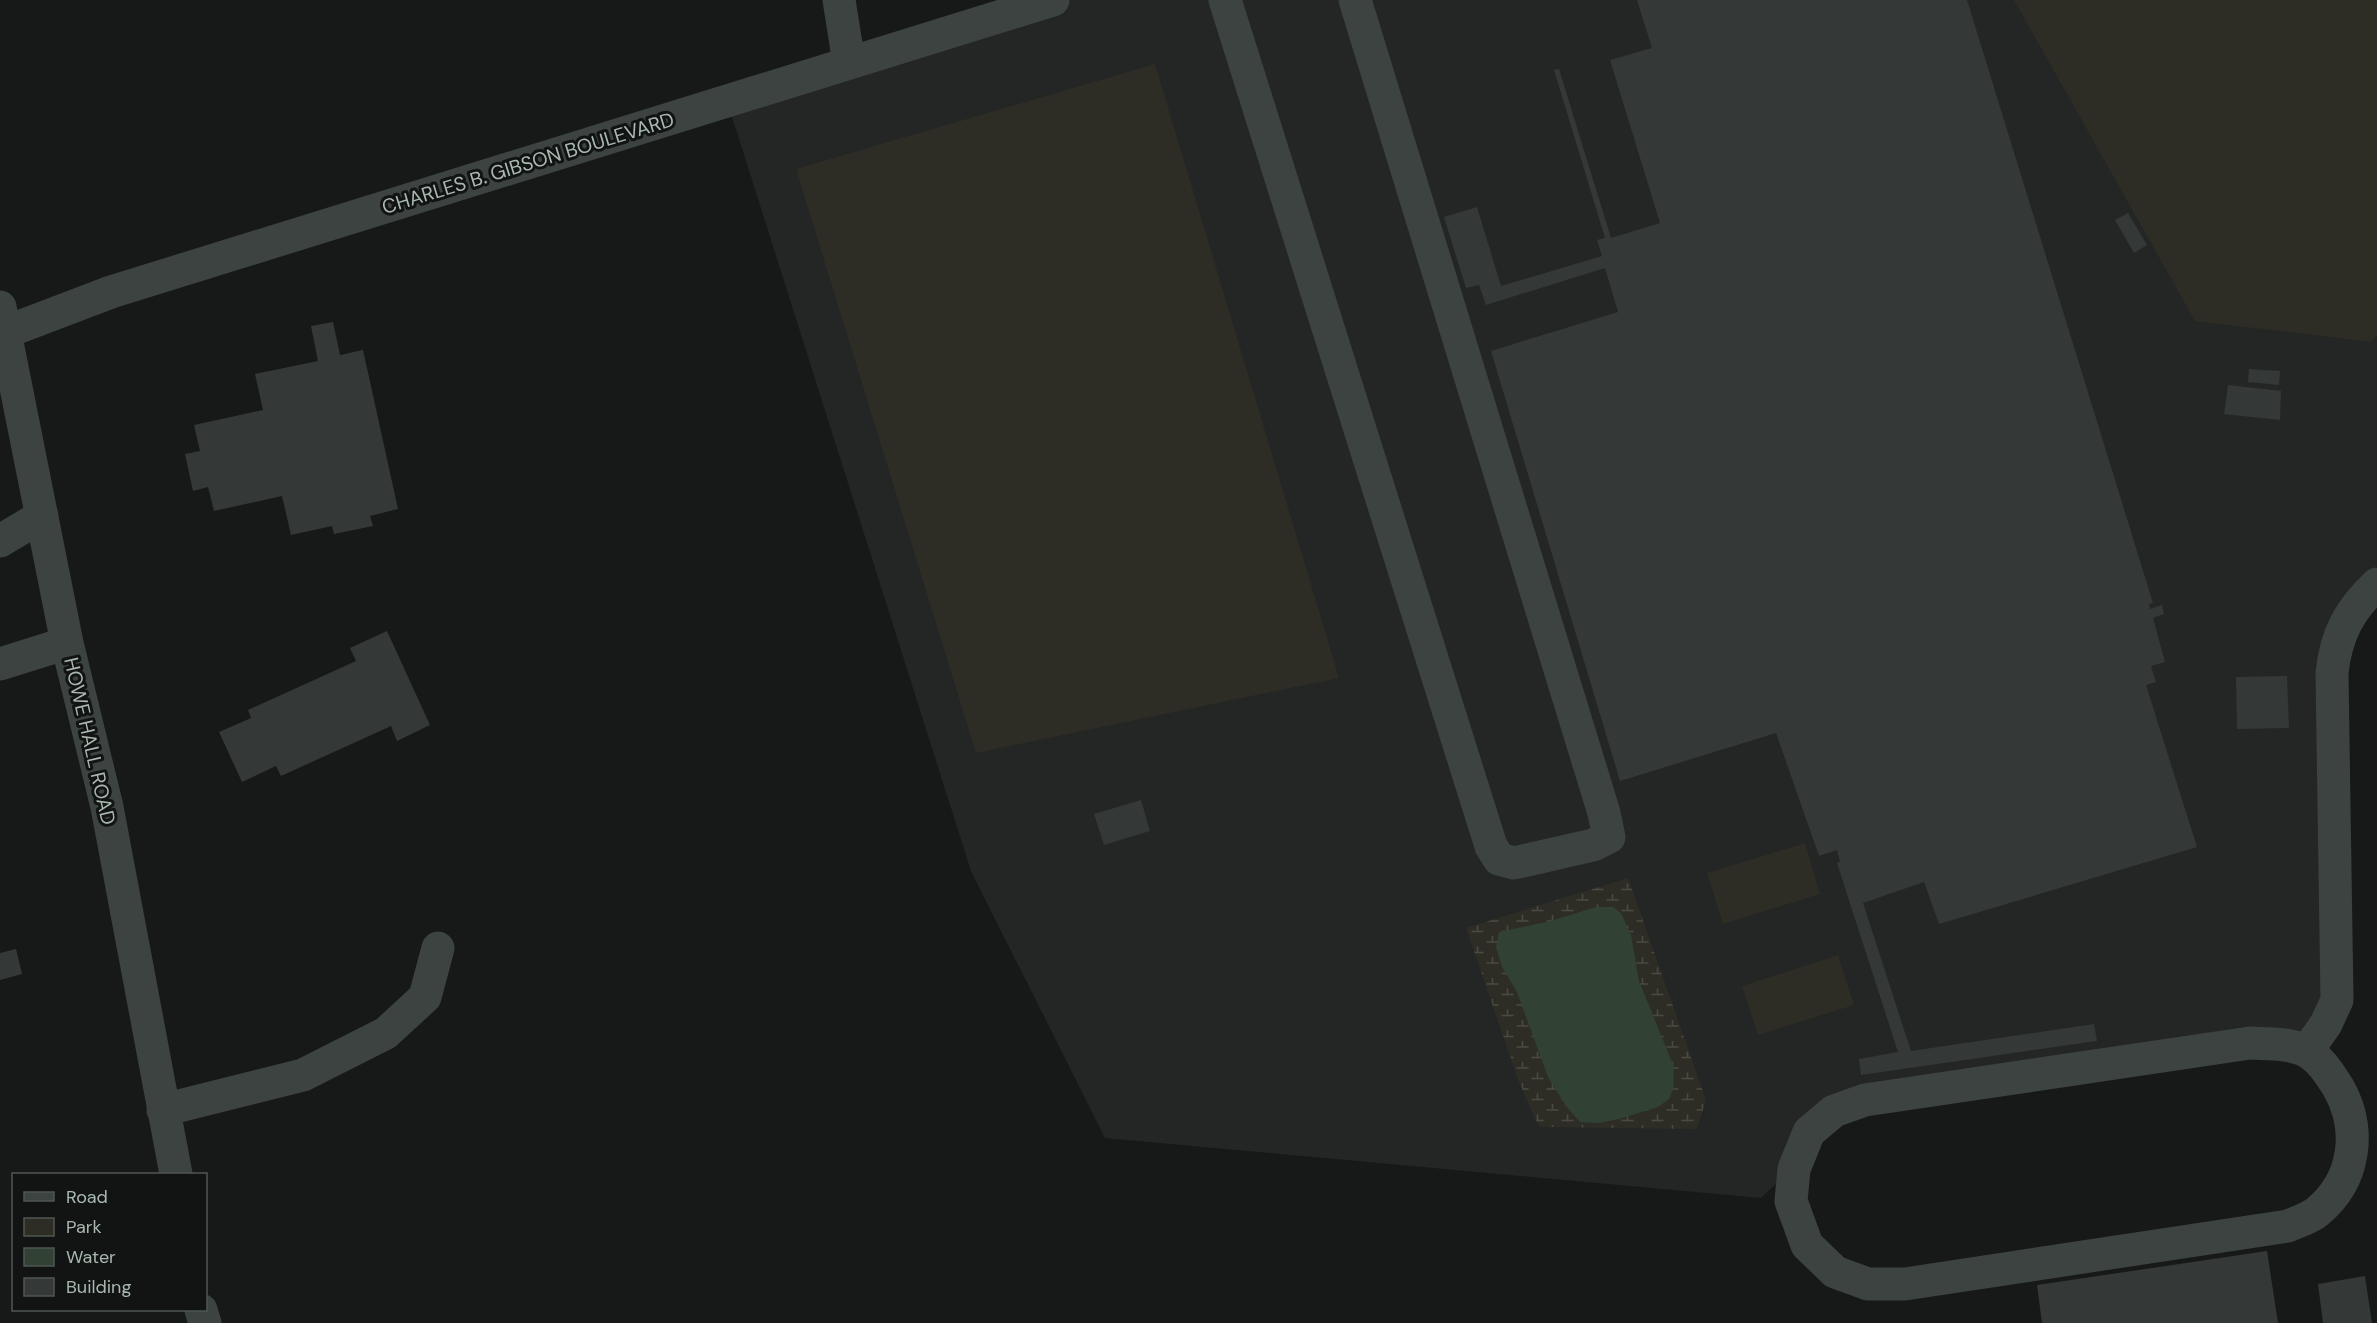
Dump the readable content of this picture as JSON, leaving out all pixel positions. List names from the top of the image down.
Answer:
{
  "streets": {
    "street": ["CHARLES B. GIBSON BOULEVARD", "HOWE HALL ROAD"]
  },
  "crossings": [
    ["CHARLES B. GIBSON BOULEVARD", "HOWE HALL ROAD"]
  ],
  "legend": [
    "Road",
    "Park",
    "Water",
    "Building"
  ]
}
